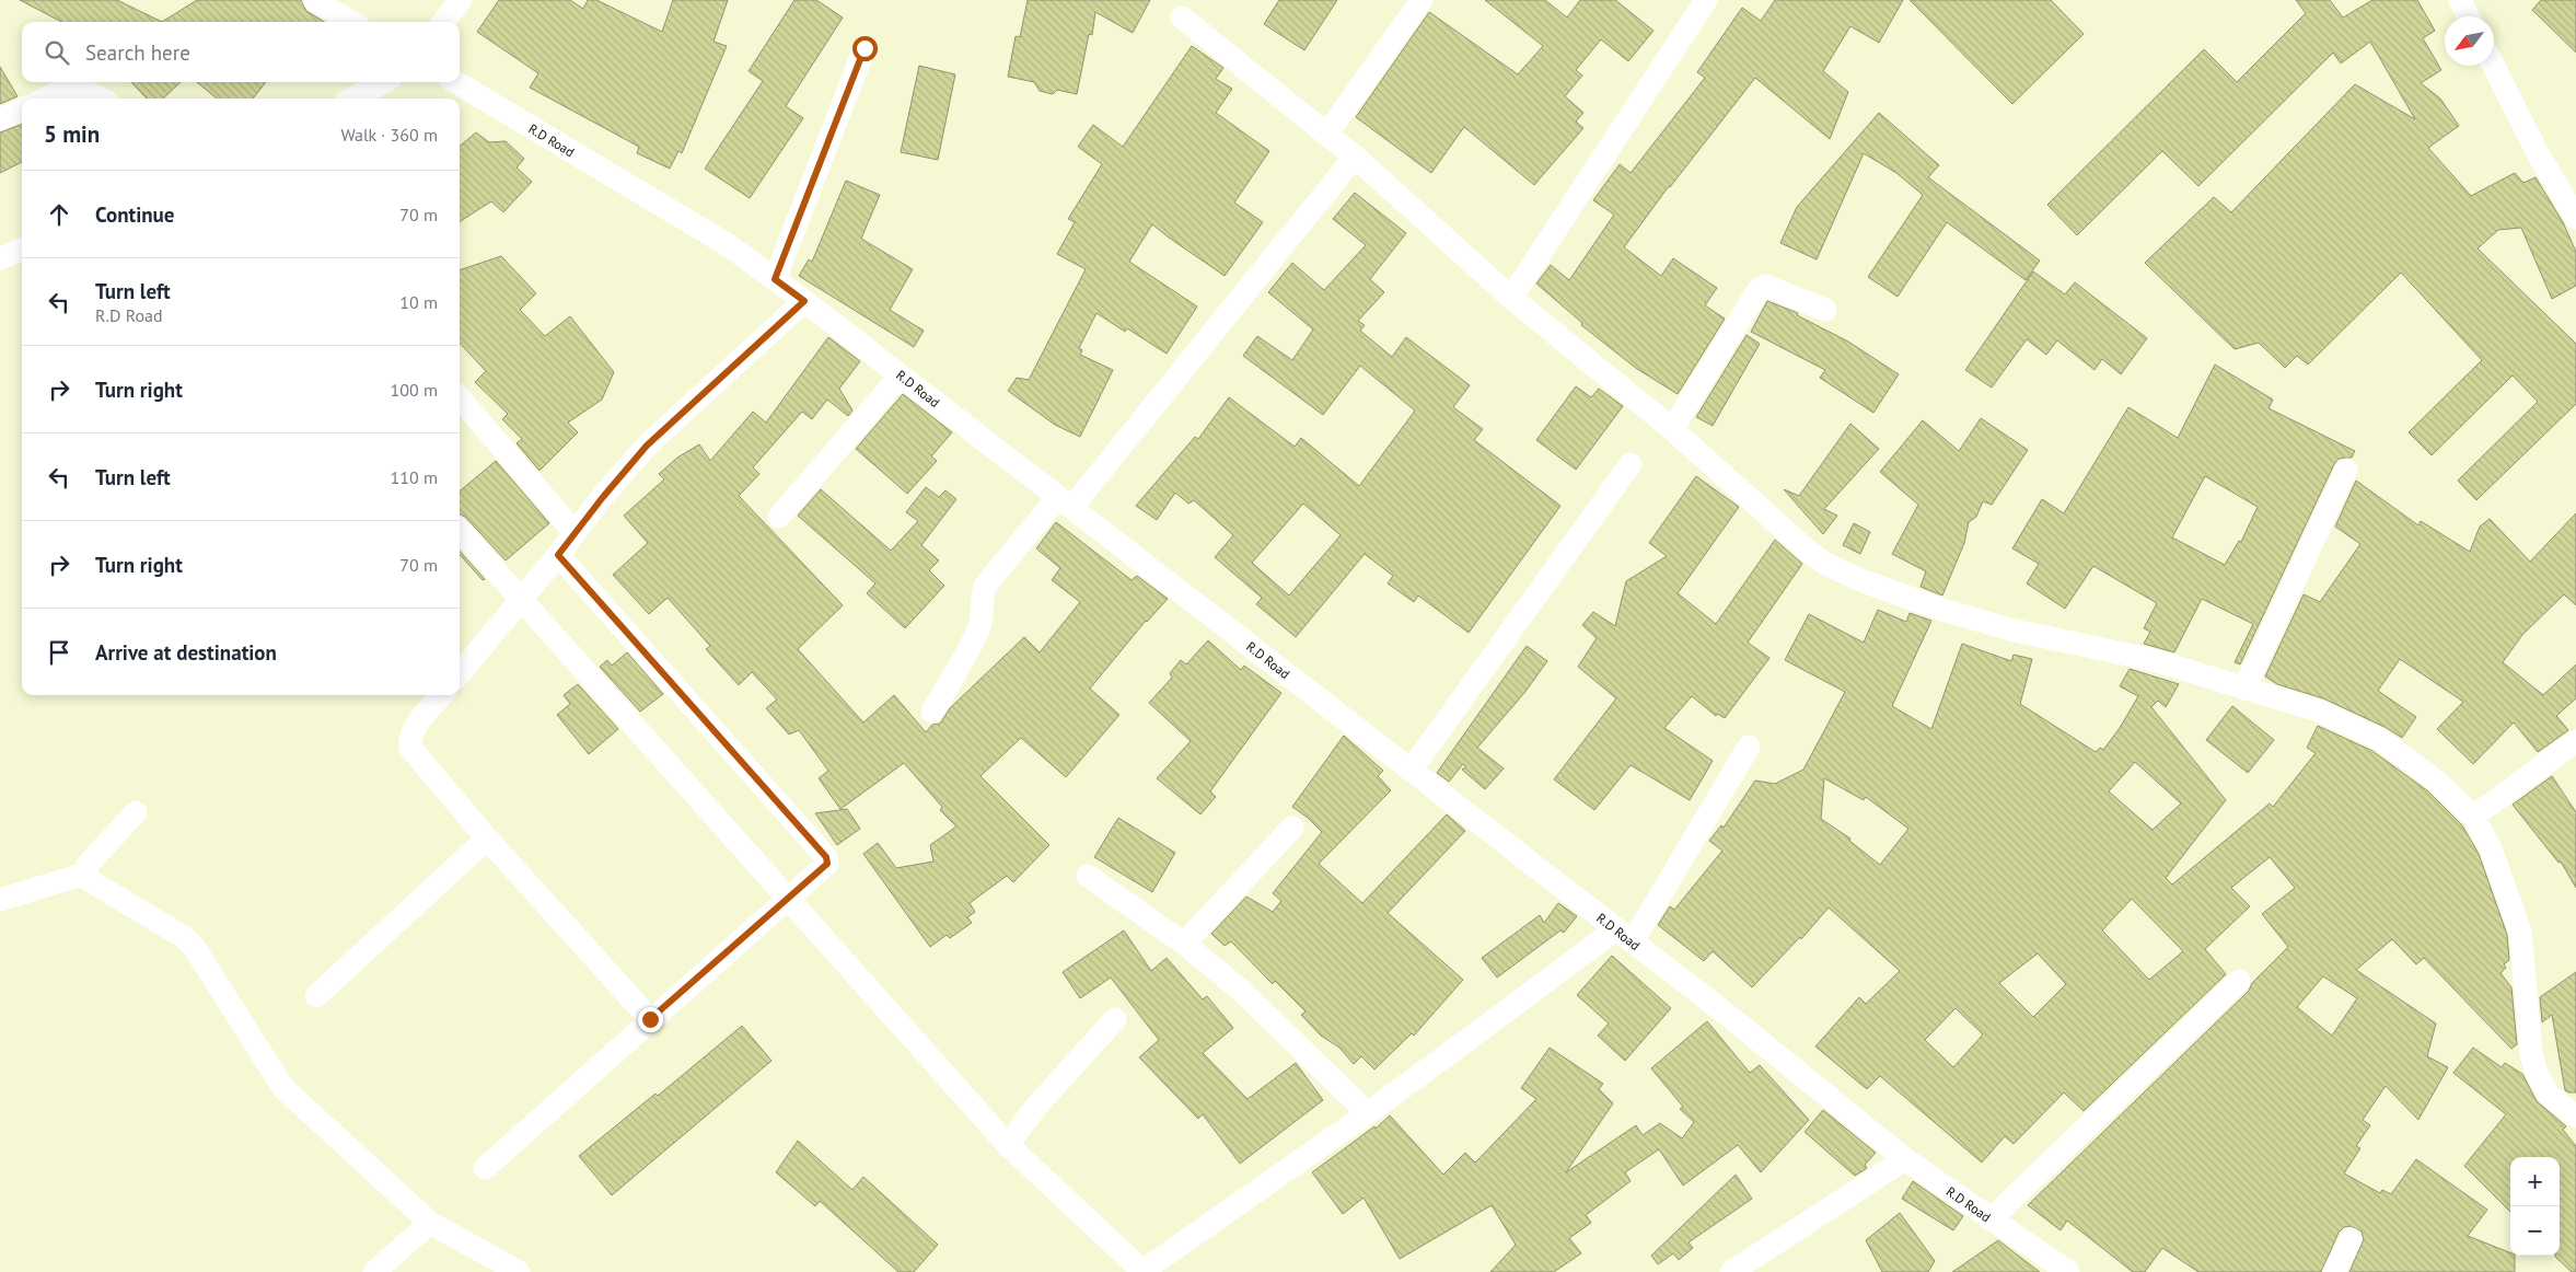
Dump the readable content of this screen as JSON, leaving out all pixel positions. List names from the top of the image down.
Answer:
{
  "streets": {
    "street": ["R.D Road"]
  },
  "north": "bottom left",
  "page": {
    "search": "Search here",
    "heading": ["5 min", "Walk · 360 m"],
    "list": [
      ["Continue", "70 m"],
      ["Turn left", "R.D Road", "10 m"],
      ["Turn right", "100 m"],
      ["Turn left", "110 m"],
      ["Turn right", "70 m"],
      "Arrive at destination"
    ],
    "map_buttons": ["+", "−"]
  }
}
